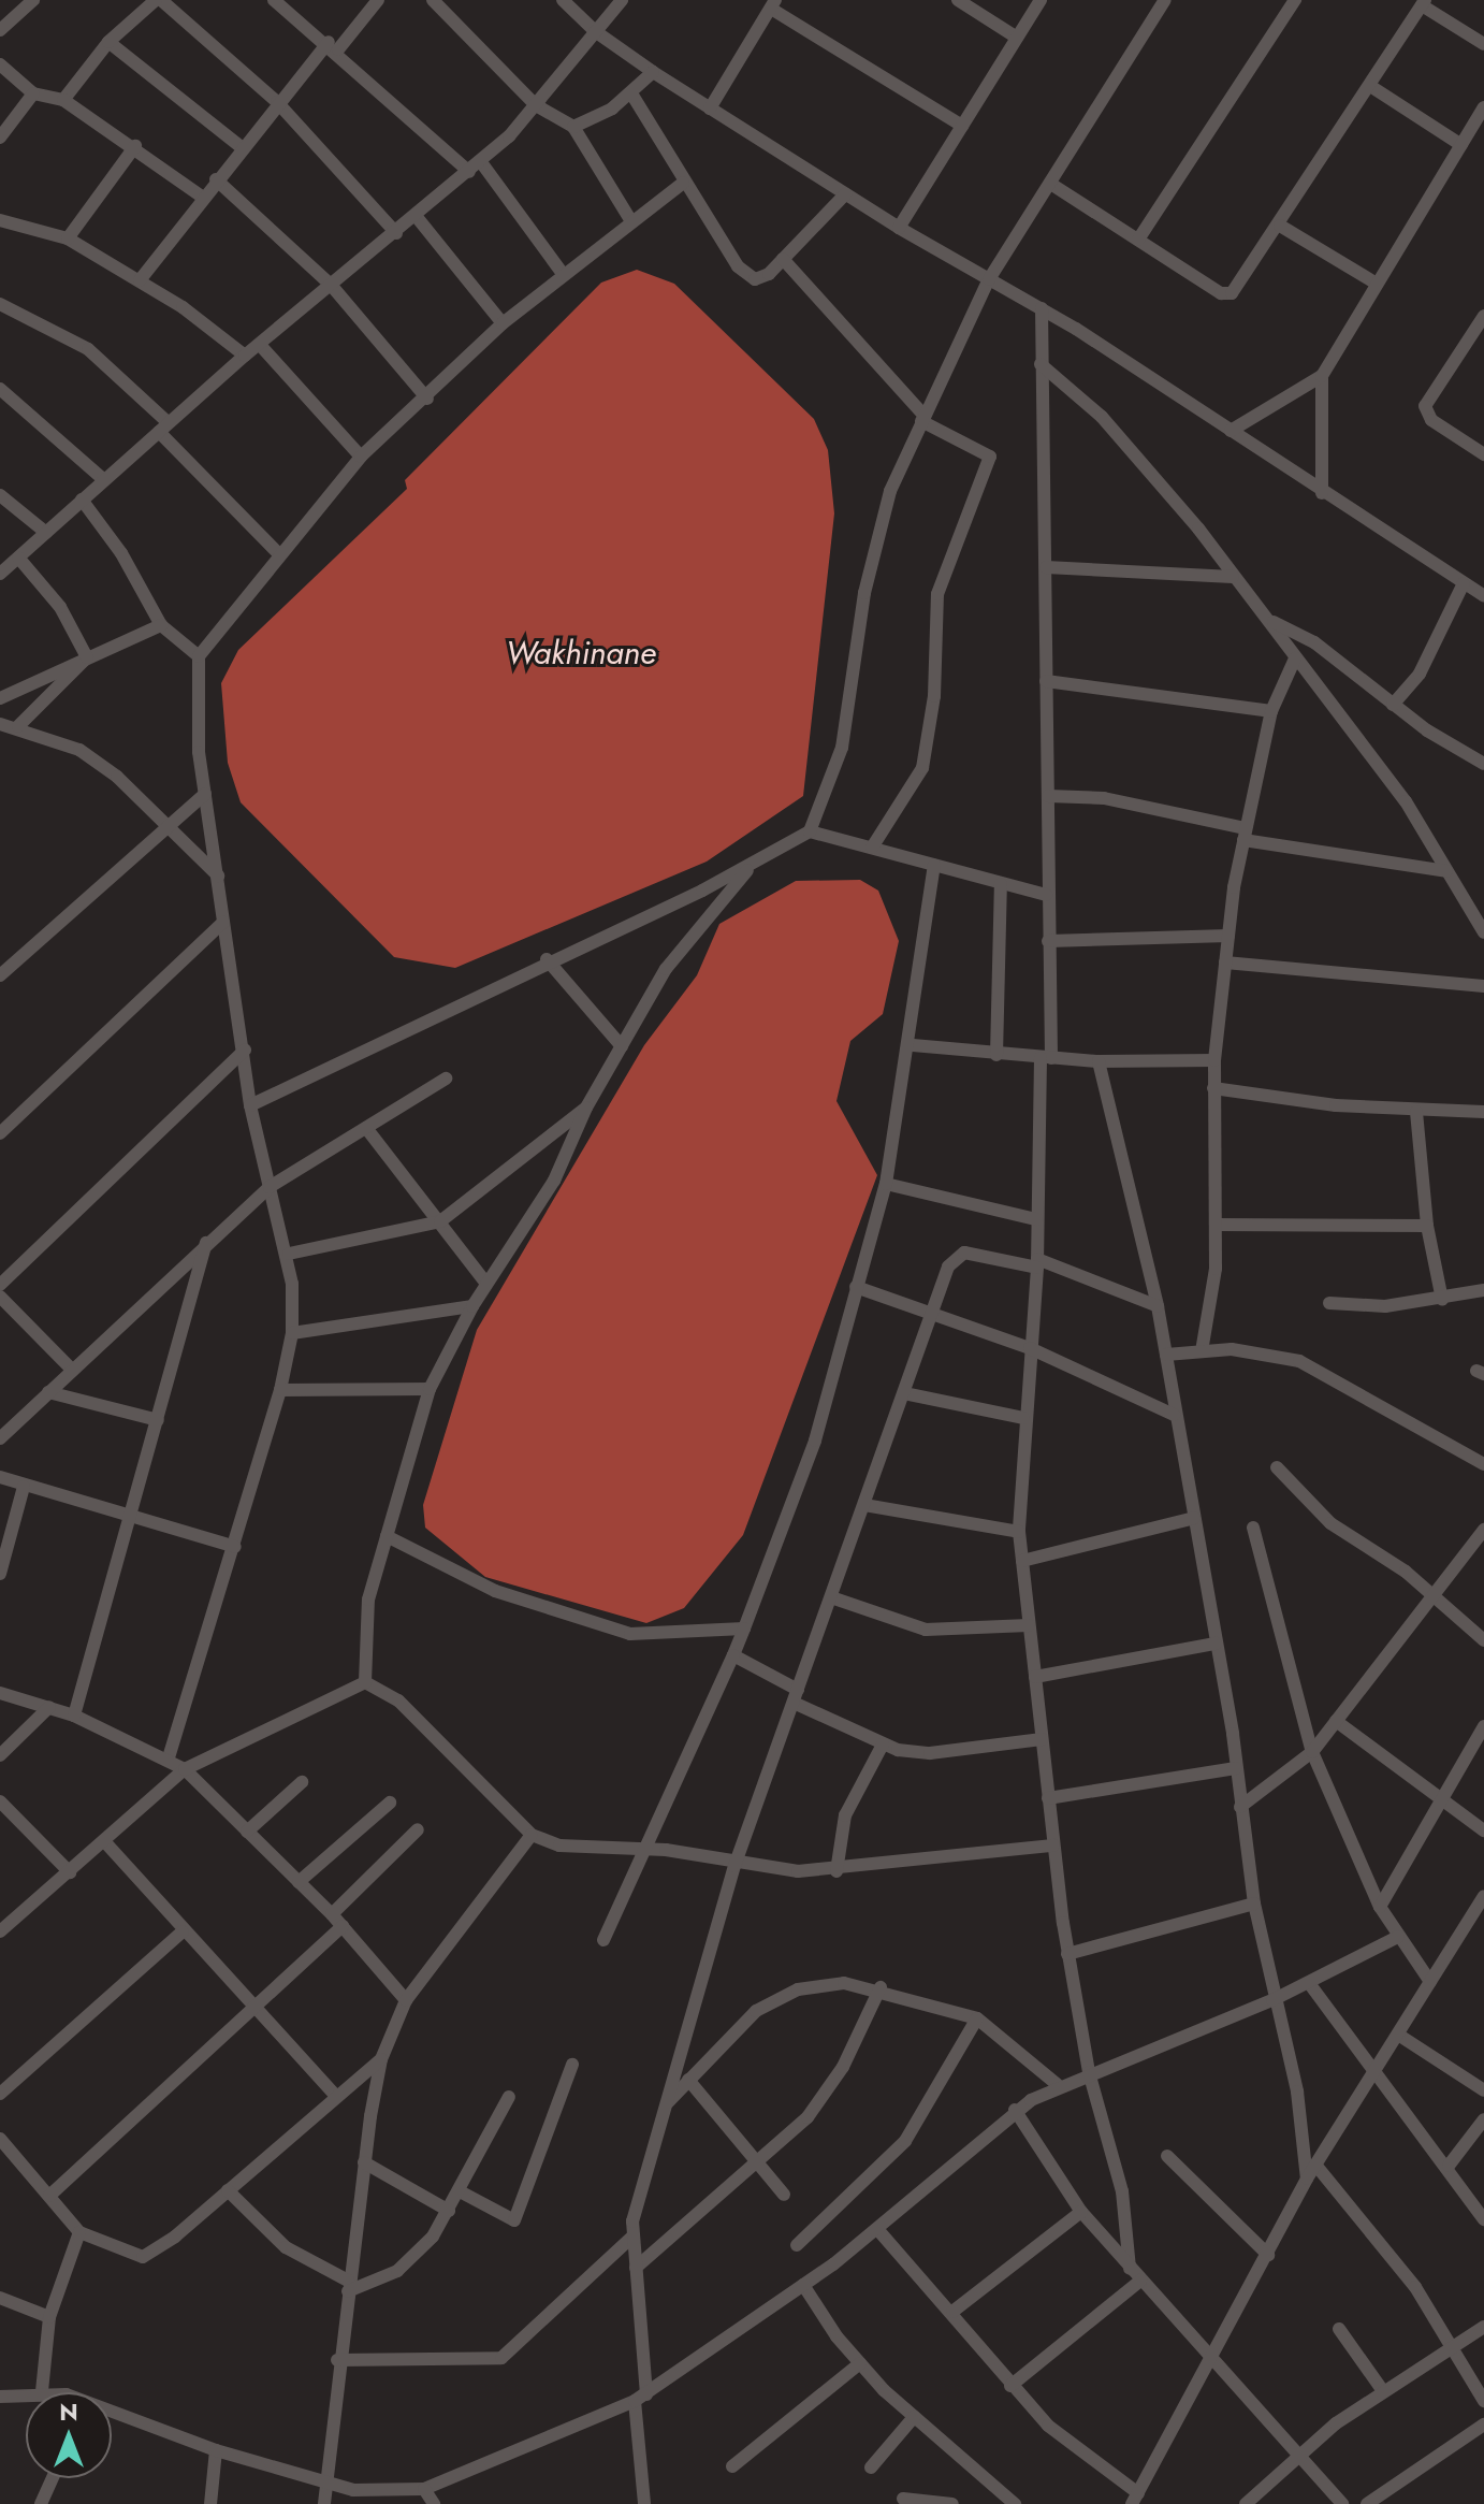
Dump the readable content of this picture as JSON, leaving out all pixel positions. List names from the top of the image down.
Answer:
{
  "water": ["Wakhinane"],
  "north": "top"
}
